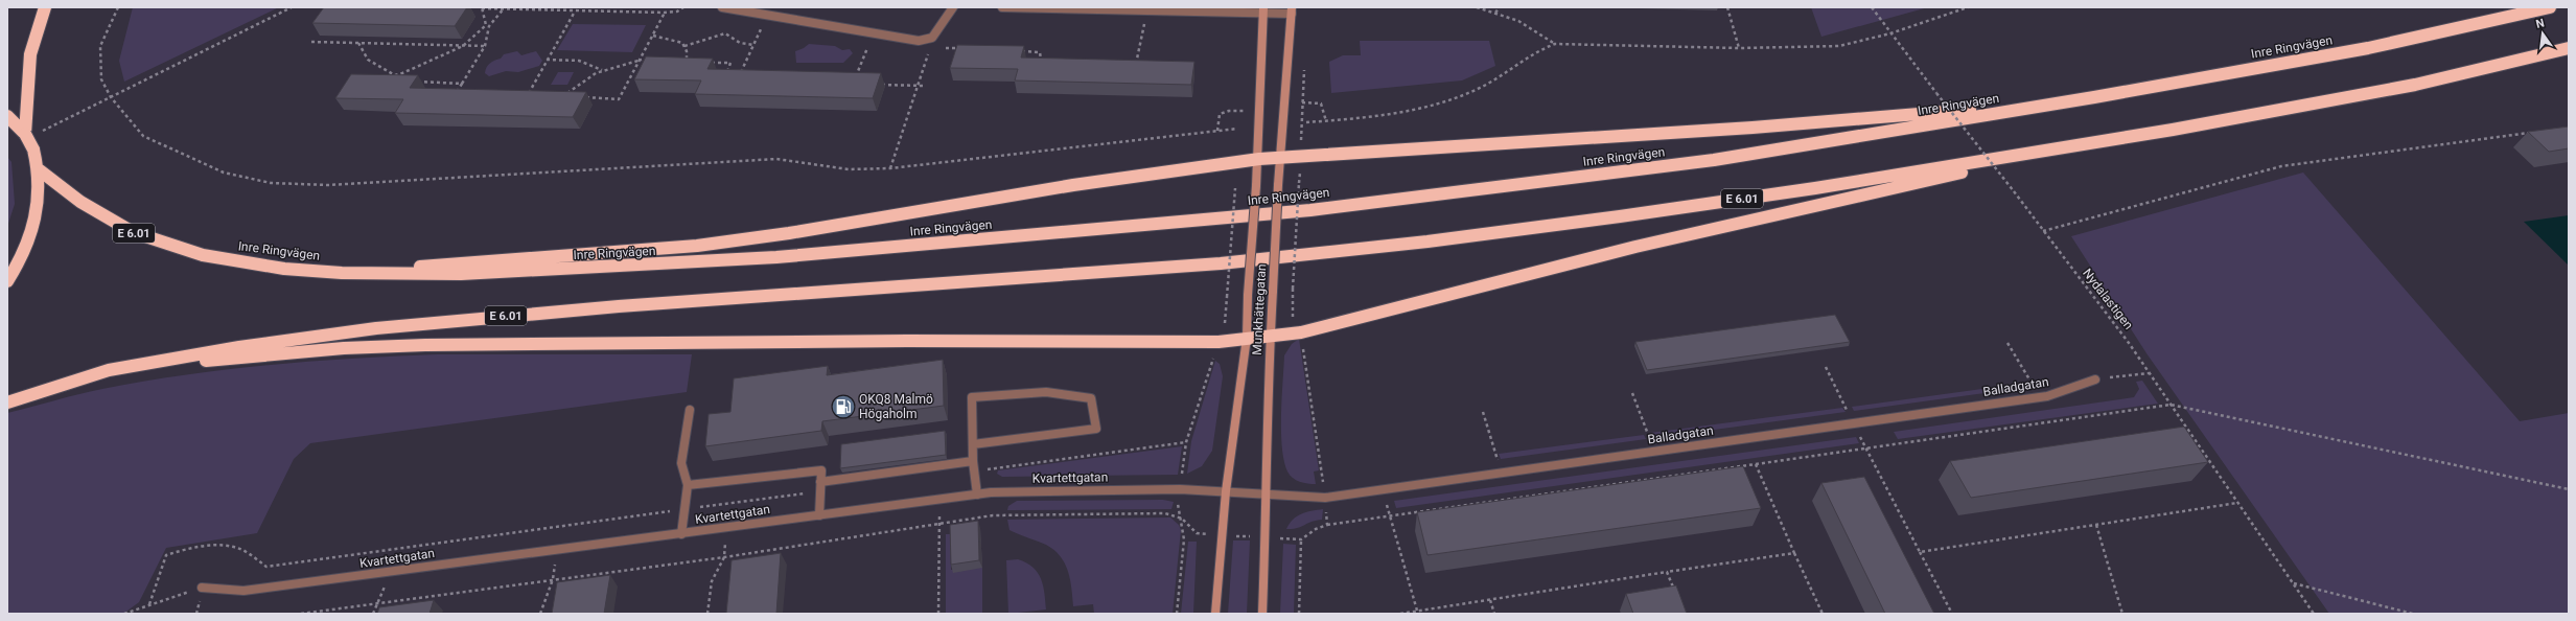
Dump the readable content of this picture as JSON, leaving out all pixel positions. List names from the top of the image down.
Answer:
{
  "streets": {
    "highway": ["Inre Ringvägen", "E 6.01"],
    "main road": ["Munkhättegatan"],
    "street": ["Balladgatan", "Kvartettgatan"],
    "path": ["Nydalastigen"]
  },
  "crossings": [
    ["Munkhättegatan", "Balladgatan"],
    ["Munkhättegatan", "Kvartettgatan"],
    ["Balladgatan", "Kvartettgatan"]
  ],
  "places": {
    "fuel station": ["OKQ8 Malmö Högaholm"]
  },
  "north": "top"
}
